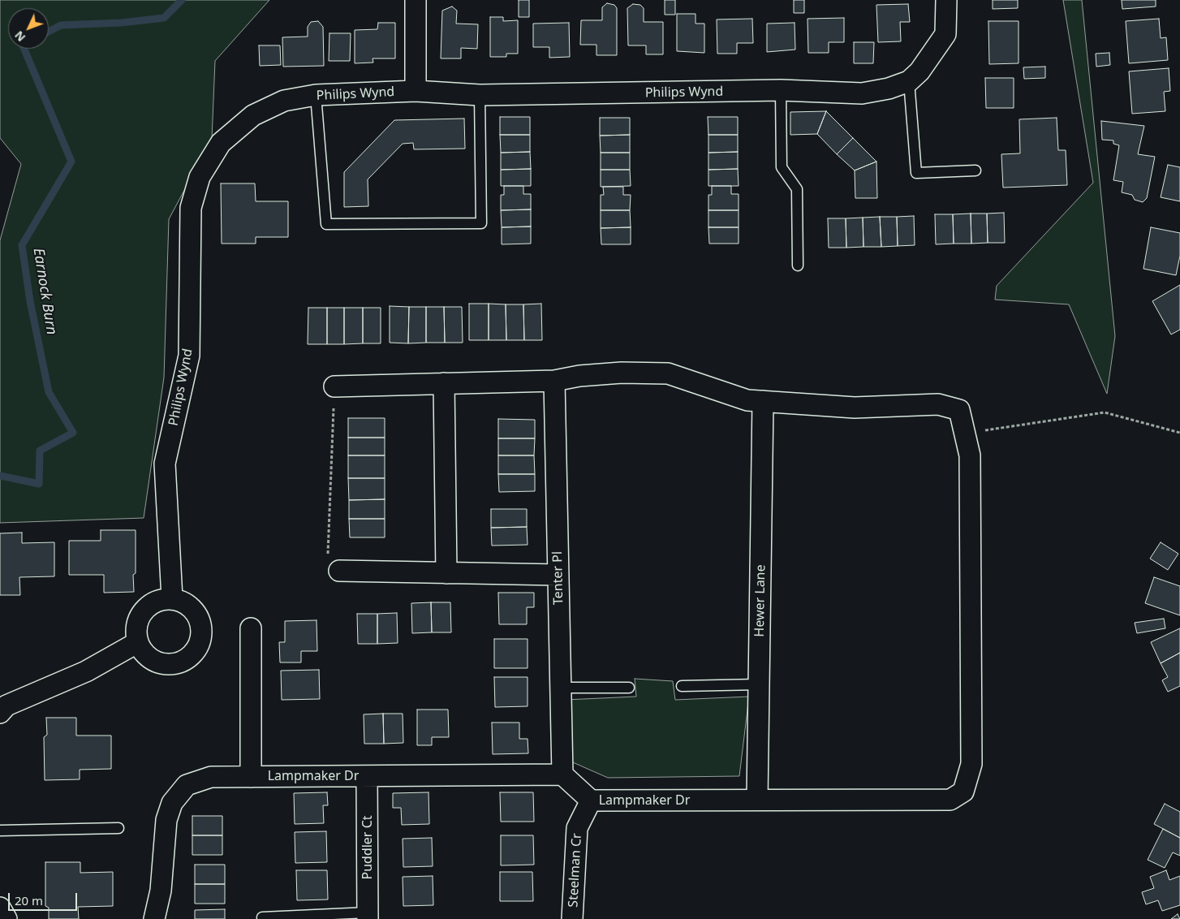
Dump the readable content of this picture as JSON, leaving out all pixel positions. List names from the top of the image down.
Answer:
{
  "streets": {
    "street": [
      "Philips Wynd",
      "Tenter Pl",
      "Hewer Lane",
      "Lampmaker Dr",
      "Puddler Ct",
      "Steelman Cr"
    ]
  },
  "crossings": [
    ["Tenter Pl", "Lampmaker Dr"],
    ["Hewer Lane", "Lampmaker Dr"],
    ["Lampmaker Dr", "Puddler Ct"],
    ["Lampmaker Dr", "Steelman Cr"]
  ],
  "water": ["Earnock Burn"],
  "scale_bar": "20 m",
  "north": "bottom left"
}
